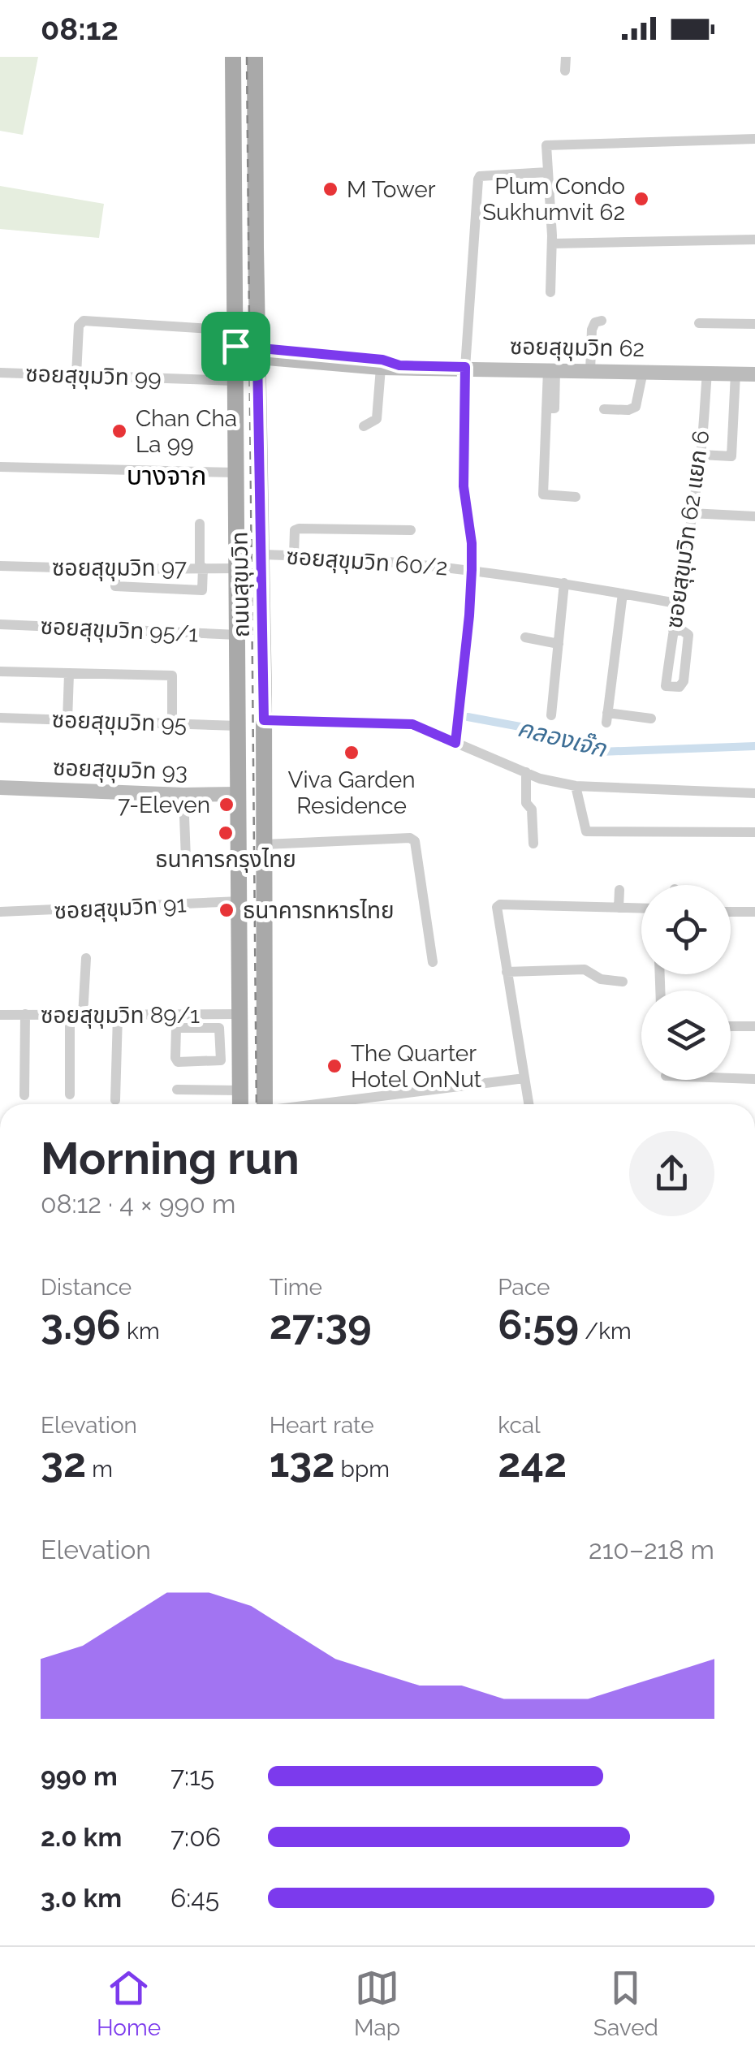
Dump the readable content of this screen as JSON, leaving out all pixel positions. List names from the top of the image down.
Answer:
{
  "streets": {
    "main road": ["ถนนสุขุมวิท"],
    "street": [
      "ซอยสุขุมวิท 62",
      "ซอยสุขุมวิท 99",
      "ซอยสุขุมวิท 62 แยก 6",
      "ซอยสุขุมวิท 60/2",
      "ซอยสุขุมวิท 97",
      "ซอยสุขุมวิท 95/1",
      "ซอยสุขุมวิท 95",
      "ซอยสุขุมวิท 93",
      "ซอยสุขุมวิท 91",
      "ซอยสุขุมวิท 89/1"
    ]
  },
  "crossings": [
    ["ซอยสุขุมวิท 62", "ซอยสุขุมวิท 62 แยก 6"],
    ["ซอยสุขุมวิท 62", "ถนนสุขุมวิท"],
    ["ซอยสุขุมวิท 99", "ถนนสุขุมวิท"],
    ["ซอยสุขุมวิท 62 แยก 6", "ซอยสุขุมวิท 60/2"],
    ["ซอยสุขุมวิท 60/2", "ถนนสุขุมวิท"],
    ["ซอยสุขุมวิท 97", "ถนนสุขุมวิท"],
    ["ถนนสุขุมวิท", "ซอยสุขุมวิท 95/1"],
    ["ถนนสุขุมวิท", "ซอยสุขุมวิท 95"],
    ["ถนนสุขุมวิท", "ซอยสุขุมวิท 93"],
    ["ถนนสุขุมวิท", "ซอยสุขุมวิท 91"],
    ["ถนนสุขุมวิท", "ซอยสุขุมวิท 89/1"]
  ],
  "districts": ["บางจาก"],
  "water": ["คลองเจ๊ก"],
  "places": [
    "M Tower",
    "Plum Condo Sukhumvit 62",
    "Chan Cha La 99",
    "Viva Garden Residence",
    "7-Eleven",
    "ธนาคารกรุงไทย",
    "ธนาคารทหารไทย",
    "The Quarter Hotel OnNut"
  ],
  "page": {
    "status": "08:12",
    "heading": ["Morning run", "08:12 · 4 × 990 m"],
    "stats": [
      ["Distance", "3.96 km"],
      ["Time", "27:39"],
      ["Pace", "6:59 /km"],
      ["Elevation", "32 m"],
      ["Heart rate", "132 bpm"],
      ["kcal", "242"]
    ],
    "chart": ["Elevation", "210–218 m"],
    "list": [
      {
        "name": "990 m",
        "note": "7:15"
      },
      {
        "name": "2.0 km",
        "note": "7:06"
      },
      {
        "name": "3.0 km",
        "note": "6:45"
      }
    ],
    "tabs": ["Home", "Map", "Saved"]
  }
}
